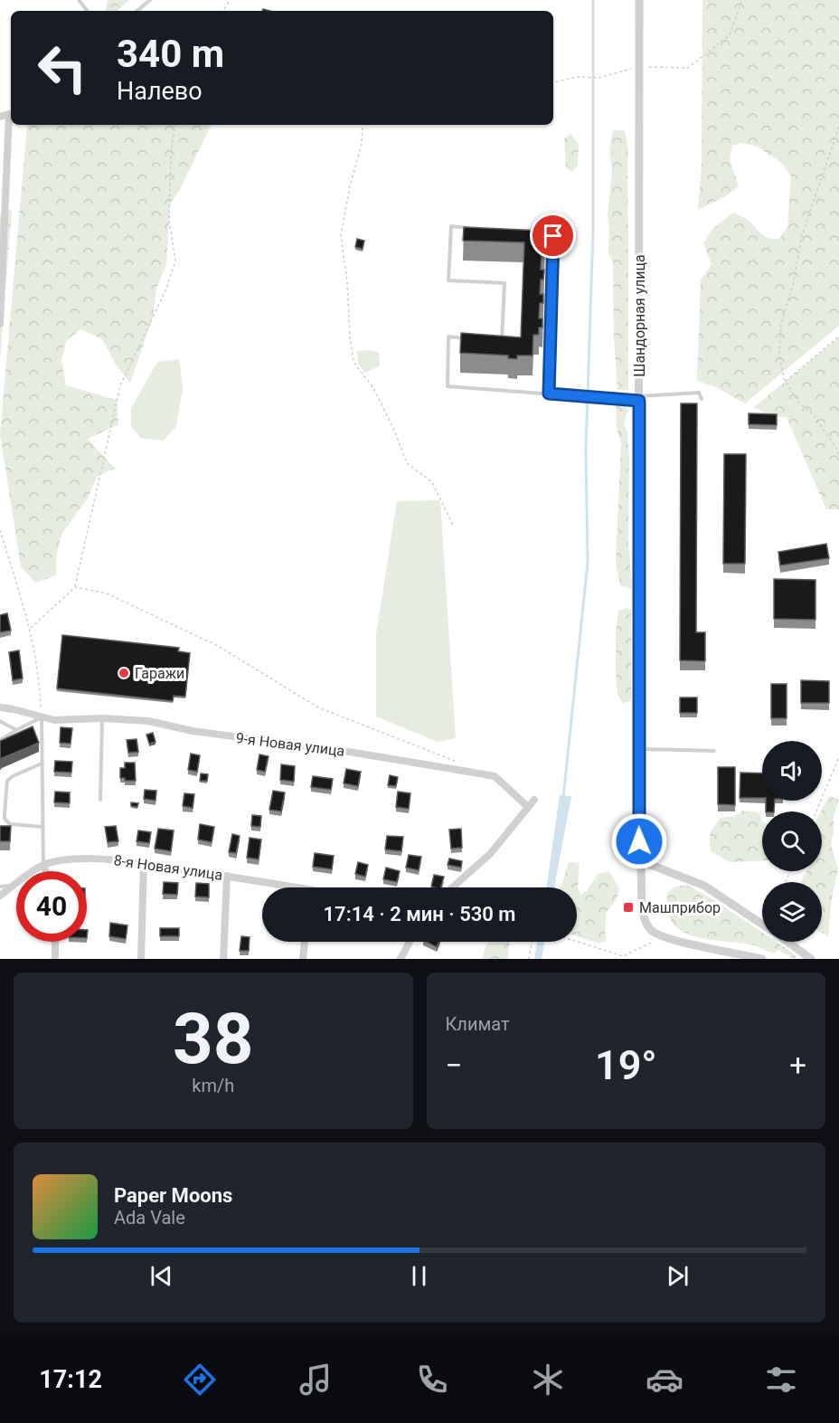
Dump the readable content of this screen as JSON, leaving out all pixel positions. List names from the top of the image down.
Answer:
{
  "streets": {
    "street": ["Шандорная улица", "9-я Новая улица", "8-я Новая улица"]
  },
  "places": {
    "other": ["Гаражи"],
    "transit": ["Машприбор"]
  },
  "page": {
    "turn": ["340 m", "Налево"],
    "limit": "40",
    "trip": "17:14 · 2 мин · 530 m",
    "tile": [
      ["38", "km/h"],
      "Климат"
    ],
    "heat": ["−", "19°", "+"],
    "song": ["Paper Moons", "Ada Vale"],
    "tabs": "17:12"
  }
}
